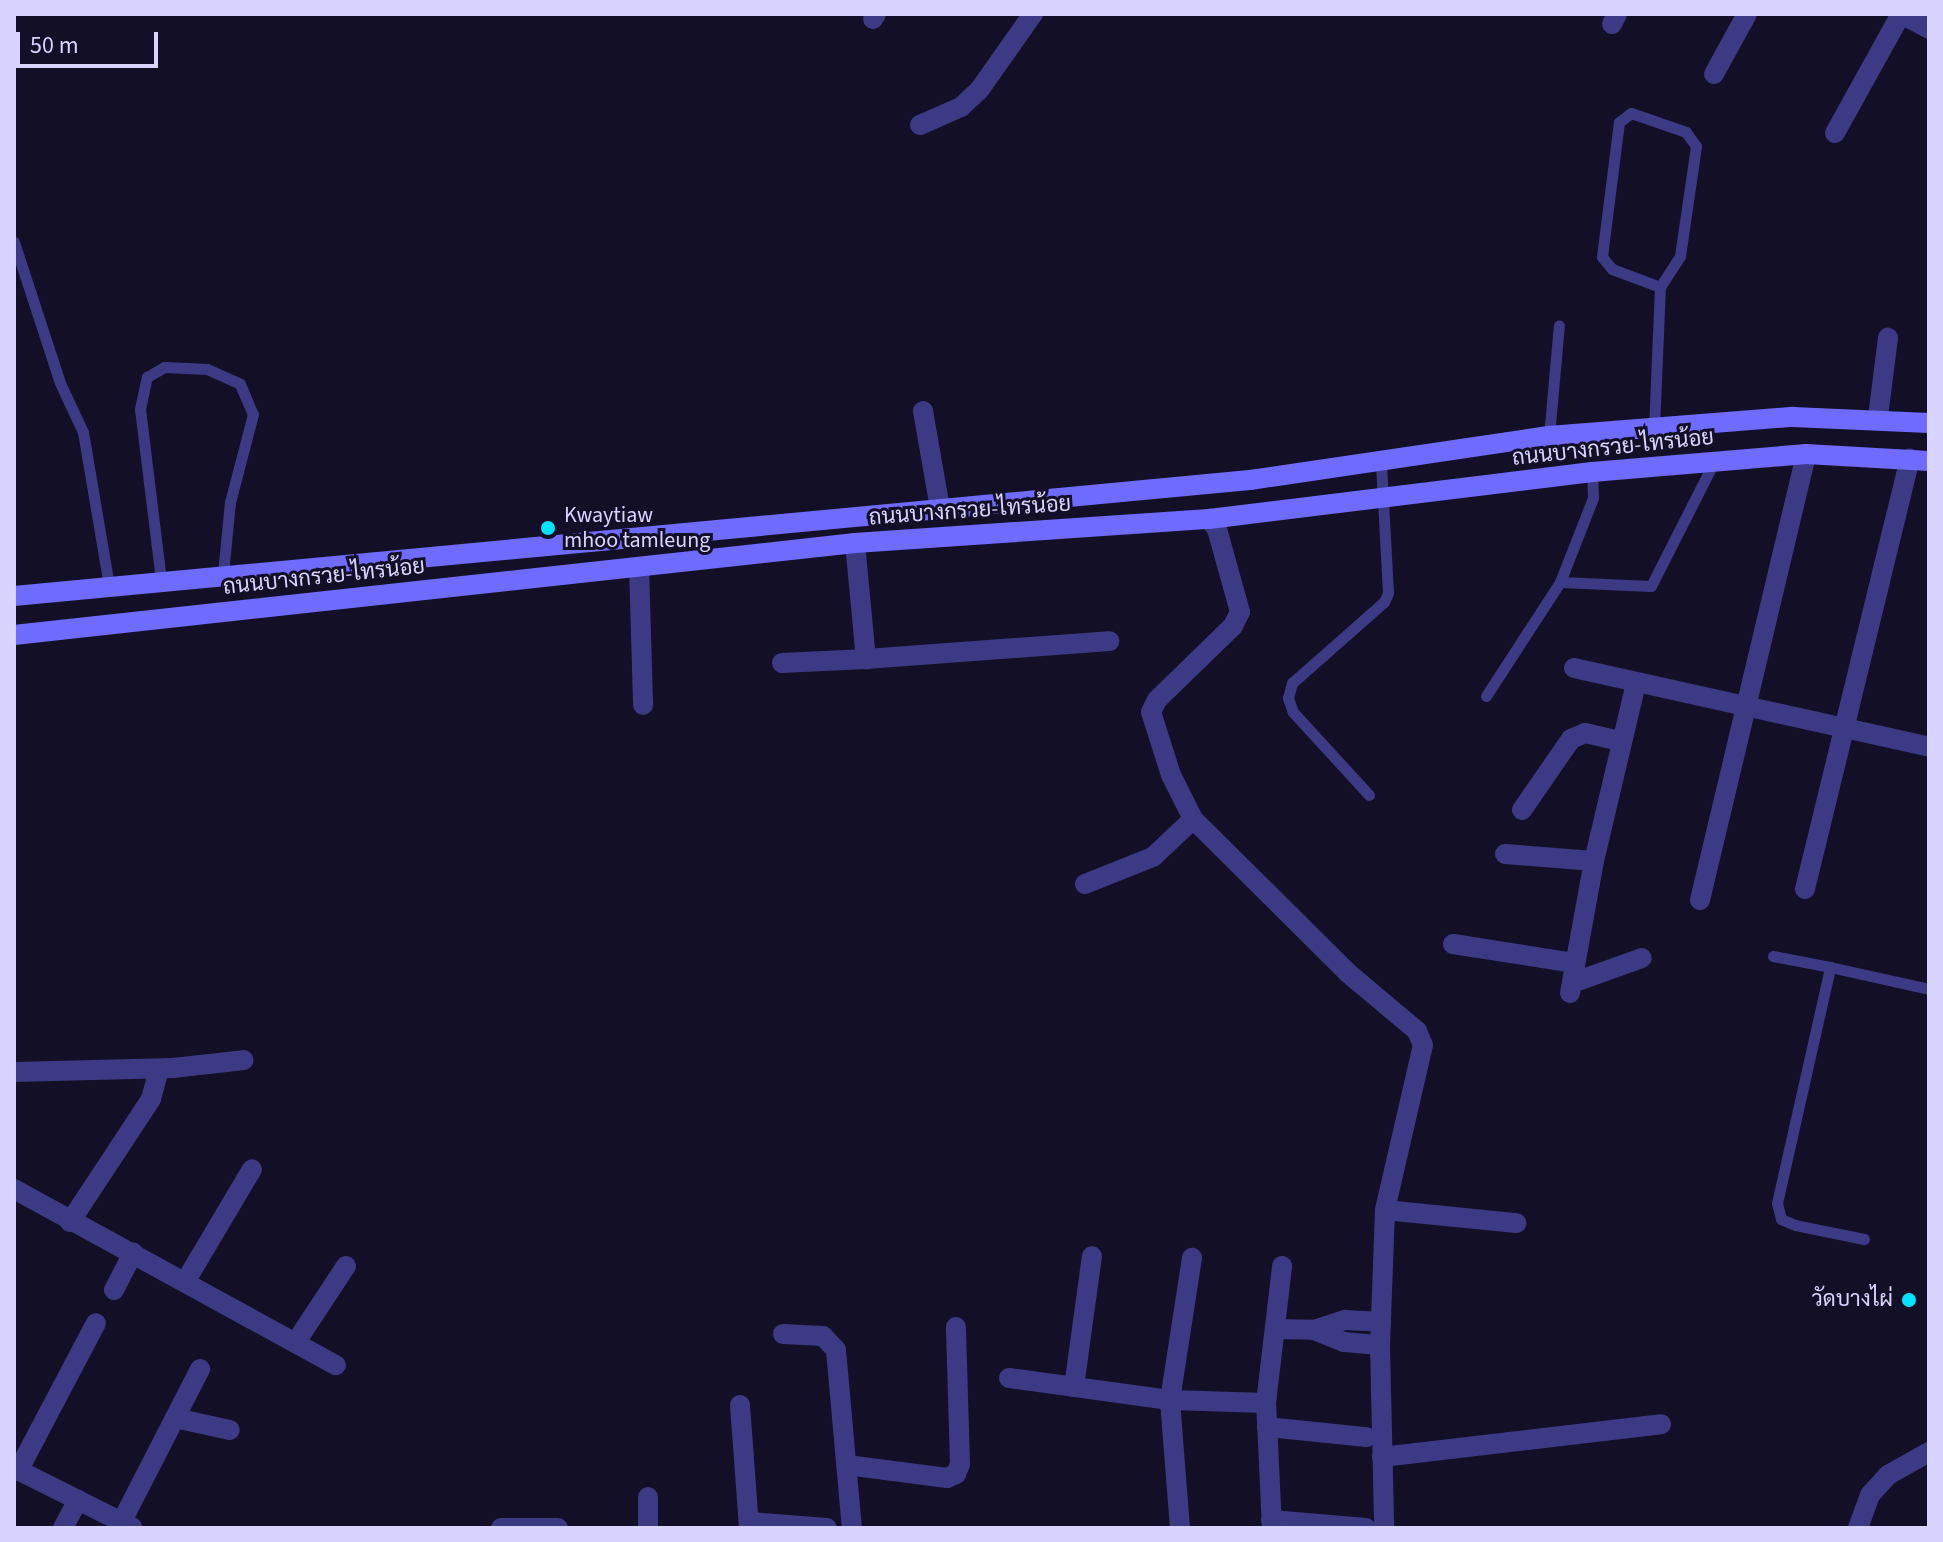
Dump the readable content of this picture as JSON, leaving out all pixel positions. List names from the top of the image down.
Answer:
{
  "streets": {
    "main road": ["ถนนบางกรวย-ไทรน้อย"]
  },
  "places": ["Kwaytiaw mhoo tamleung", "วัดบางไผ่"],
  "scale_bar": "50 m"
}
